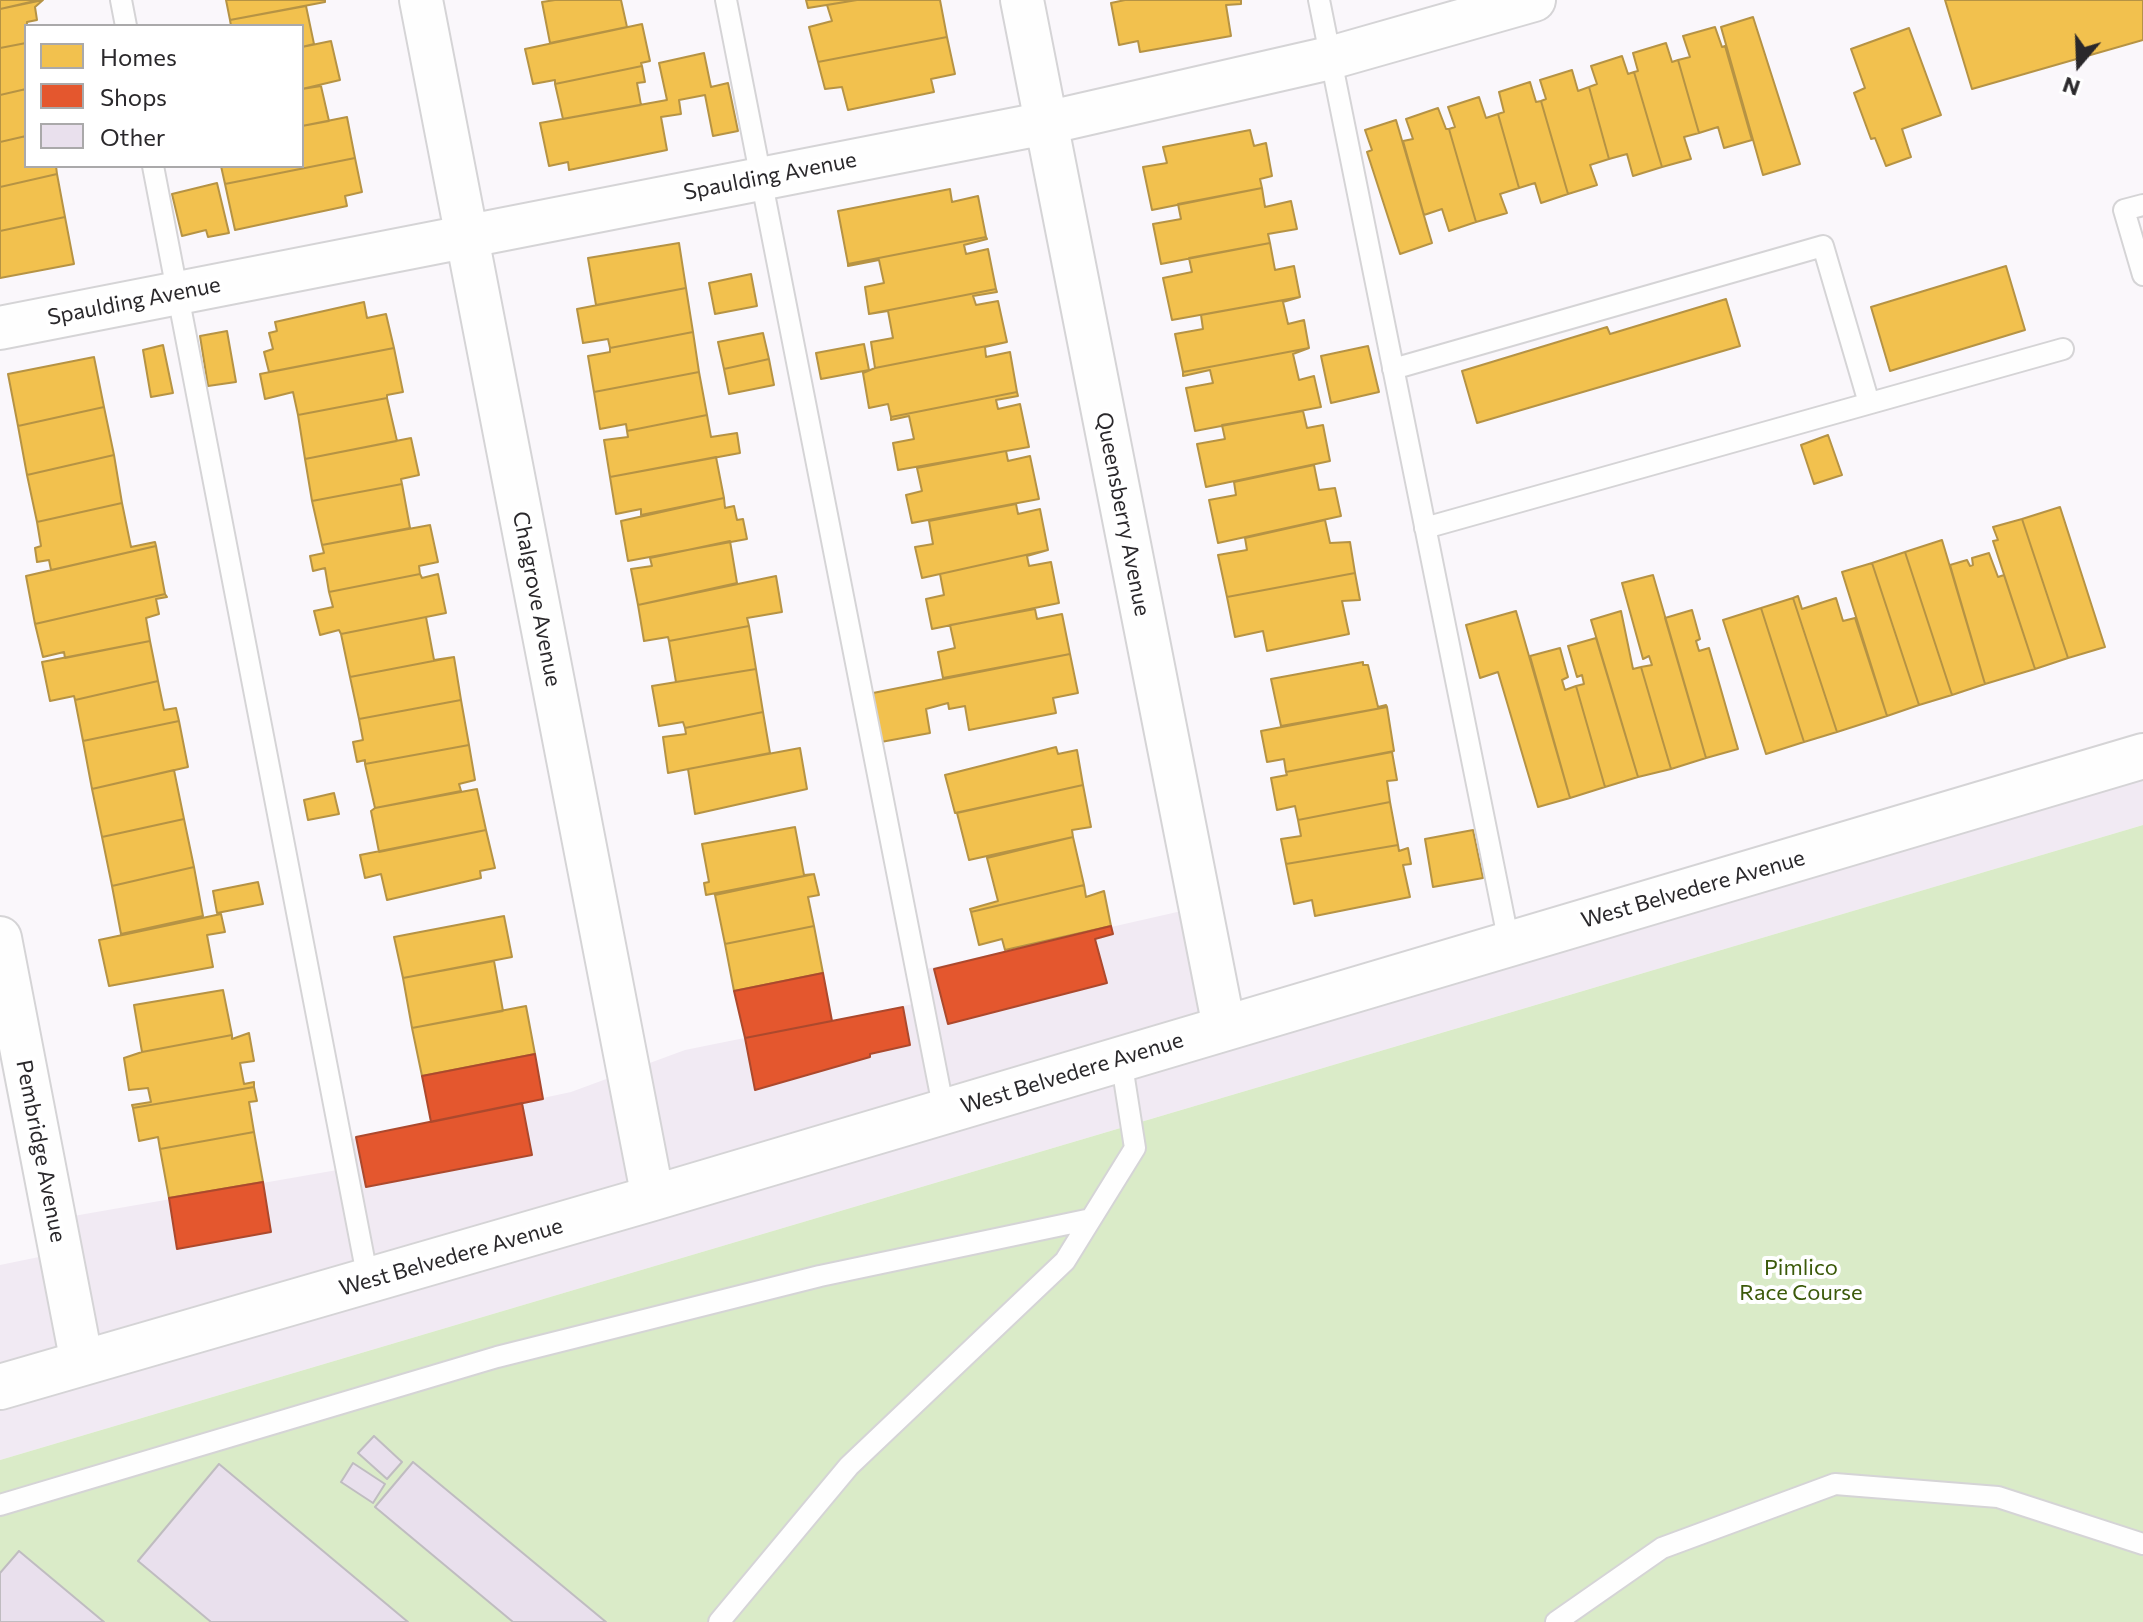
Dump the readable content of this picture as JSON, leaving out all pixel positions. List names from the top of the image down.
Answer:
{
  "streets": {
    "main road": ["West Belvedere Avenue"],
    "street": [
      "Spaulding Avenue",
      "Queensberry Avenue",
      "Chalgrove Avenue",
      "Pembridge Avenue"
    ]
  },
  "crossings": [
    ["Spaulding Avenue", "Queensberry Avenue"],
    ["Spaulding Avenue", "Chalgrove Avenue"],
    ["Queensberry Avenue", "West Belvedere Avenue"],
    ["Chalgrove Avenue", "West Belvedere Avenue"],
    ["West Belvedere Avenue", "Pembridge Avenue"]
  ],
  "parks": ["Pimlico Race Course"],
  "legend": ["Homes", "Shops", "Other"],
  "north": "bottom"
}
